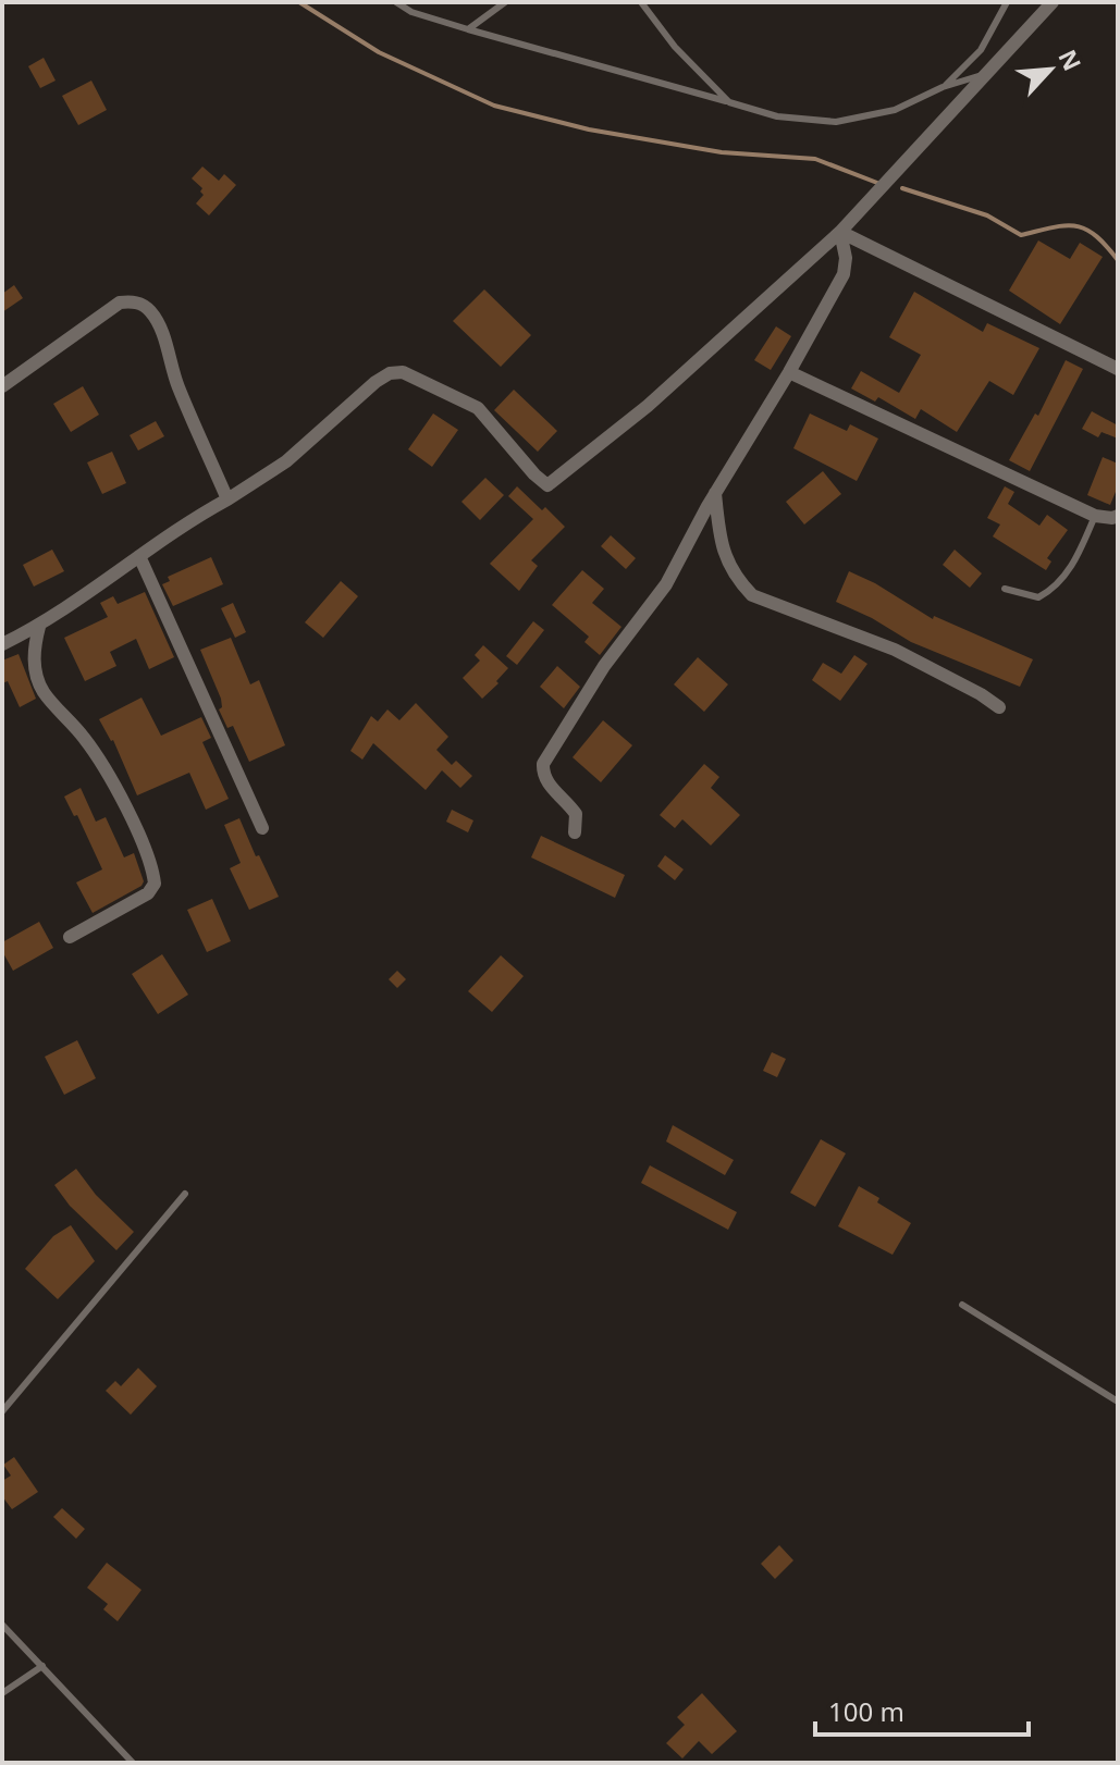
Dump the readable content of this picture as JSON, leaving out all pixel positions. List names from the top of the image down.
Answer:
{
  "scale_bar": "100 m",
  "north": "top right"
}
